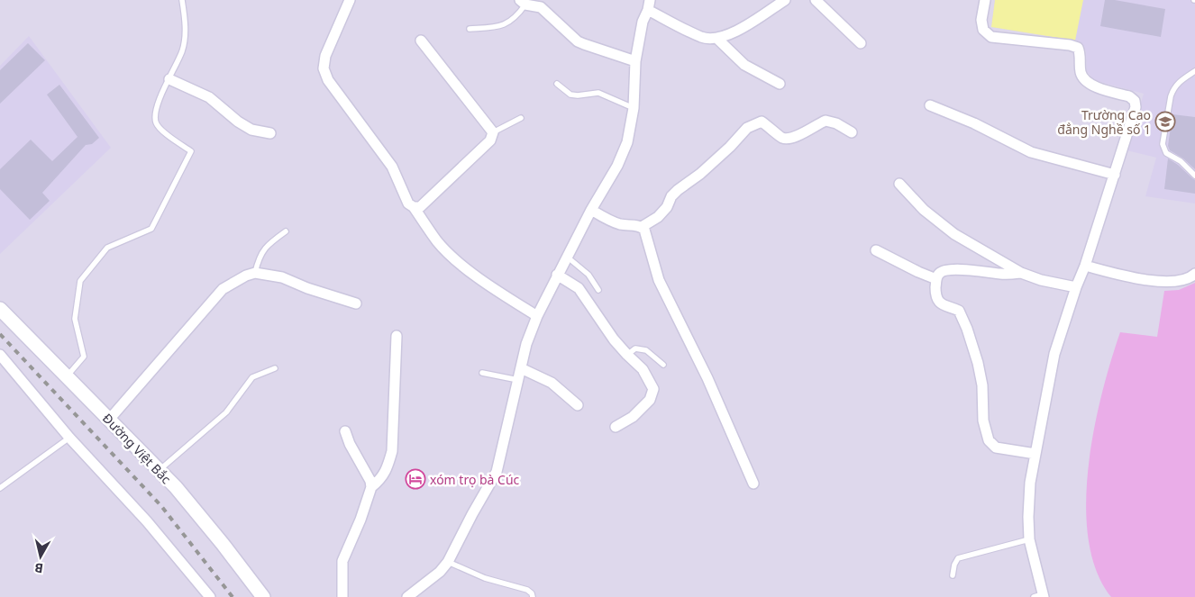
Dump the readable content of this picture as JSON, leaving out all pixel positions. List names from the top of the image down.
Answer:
{
  "streets": {
    "street": ["Đường Việt Bắc"]
  },
  "places": {
    "school or university": ["Trường Cao đẳng Nghề số 1"],
    "hotel": ["xóm trọ bà Cúc"]
  },
  "north": "bottom"
}
